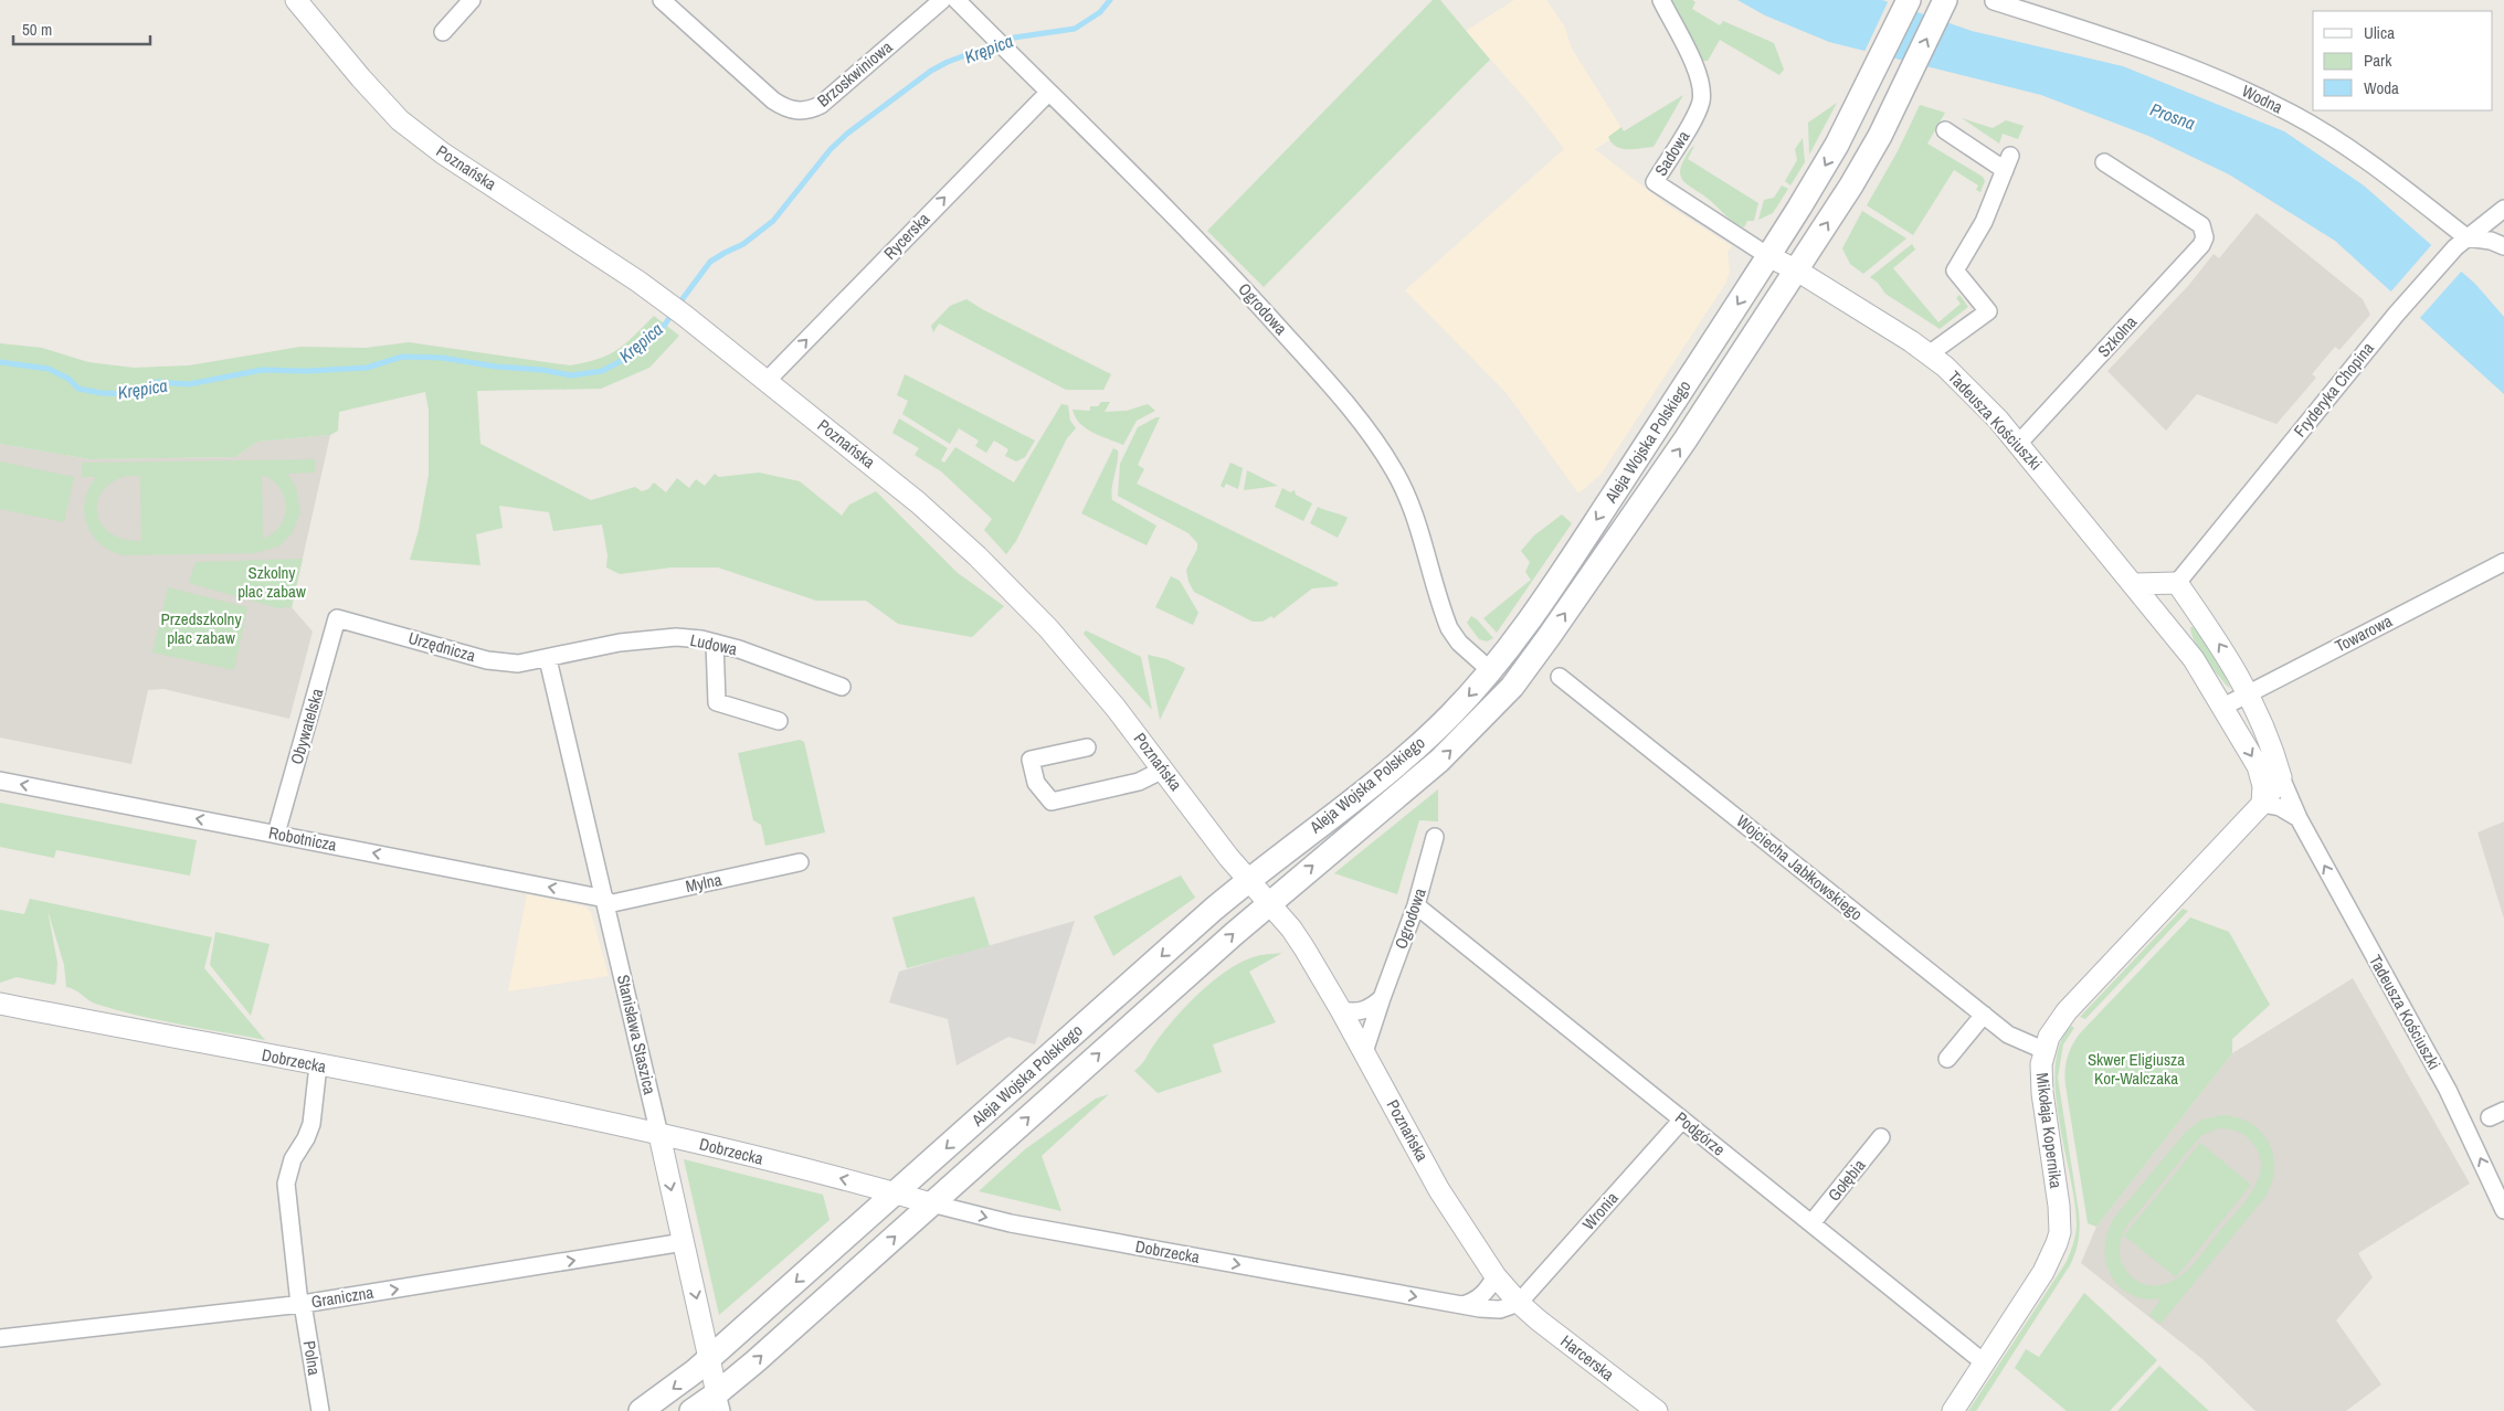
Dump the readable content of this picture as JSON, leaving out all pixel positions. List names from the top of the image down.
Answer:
{
  "streets": {
    "main road": ["Aleja Wojska Polskiego"],
    "street": [
      "Brzoskwiniowa",
      "Wodna",
      "Sadowa",
      "Poznańska",
      "Rycerska",
      "Ogrodowa",
      "Szkolna",
      "Fryderyka Chopina",
      "Tadeusza Kościuszki",
      "Towarowa",
      "Ludowa",
      "Urzędnicza",
      "Obywatelska",
      "Robotnicza",
      "Wojciecha Jabłkowskiego",
      "Mylna",
      "Stanisława Staszica",
      "Dobrzecka",
      "Mikołaja Kopernika",
      "Podgórze",
      "Gołębia",
      "Wronia",
      "Graniczna",
      "Polna",
      "Harcerska"
    ]
  },
  "crossings": [
    ["Wodna", "Fryderyka Chopina"],
    ["Sadowa", "Tadeusza Kościuszki"],
    ["Sadowa", "Aleja Wojska Polskiego"],
    ["Poznańska", "Rycerska"],
    ["Poznańska", "Ogrodowa"],
    ["Poznańska", "Aleja Wojska Polskiego"],
    ["Poznańska", "Dobrzecka"],
    ["Poznańska", "Wronia"],
    ["Poznańska", "Harcerska"],
    ["Rycerska", "Ogrodowa"],
    ["Ogrodowa", "Aleja Wojska Polskiego"],
    ["Ogrodowa", "Podgórze"],
    ["Szkolna", "Tadeusza Kościuszki"],
    ["Fryderyka Chopina", "Tadeusza Kościuszki"],
    ["Tadeusza Kościuszki", "Aleja Wojska Polskiego"],
    ["Tadeusza Kościuszki", "Towarowa"],
    ["Tadeusza Kościuszki", "Mikołaja Kopernika"],
    ["Aleja Wojska Polskiego", "Stanisława Staszica"],
    ["Aleja Wojska Polskiego", "Dobrzecka"],
    ["Ludowa", "Urzędnicza"],
    ["Ludowa", "Stanisława Staszica"],
    ["Urzędnicza", "Obywatelska"],
    ["Urzędnicza", "Stanisława Staszica"],
    ["Obywatelska", "Robotnicza"],
    ["Robotnicza", "Mylna"],
    ["Robotnicza", "Stanisława Staszica"],
    ["Wojciecha Jabłkowskiego", "Mikołaja Kopernika"],
    ["Mylna", "Stanisława Staszica"],
    ["Stanisława Staszica", "Dobrzecka"],
    ["Stanisława Staszica", "Graniczna"],
    ["Dobrzecka", "Wronia"],
    ["Dobrzecka", "Polna"],
    ["Dobrzecka", "Harcerska"],
    ["Mikołaja Kopernika", "Podgórze"],
    ["Podgórze", "Gołębia"],
    ["Podgórze", "Wronia"],
    ["Wronia", "Harcerska"],
    ["Graniczna", "Polna"]
  ],
  "one_way": ["Rycerska", "Robotnicza", "Graniczna"],
  "water": ["Krępica", "Prosna"],
  "parks": ["Szkolny plac zabaw", "Przedszkolny plac zabaw", "Skwer Eligiusza Kor-Walczaka"],
  "legend": ["Ulica", "Park", "Woda"],
  "scale_bar": "50 m"
}
